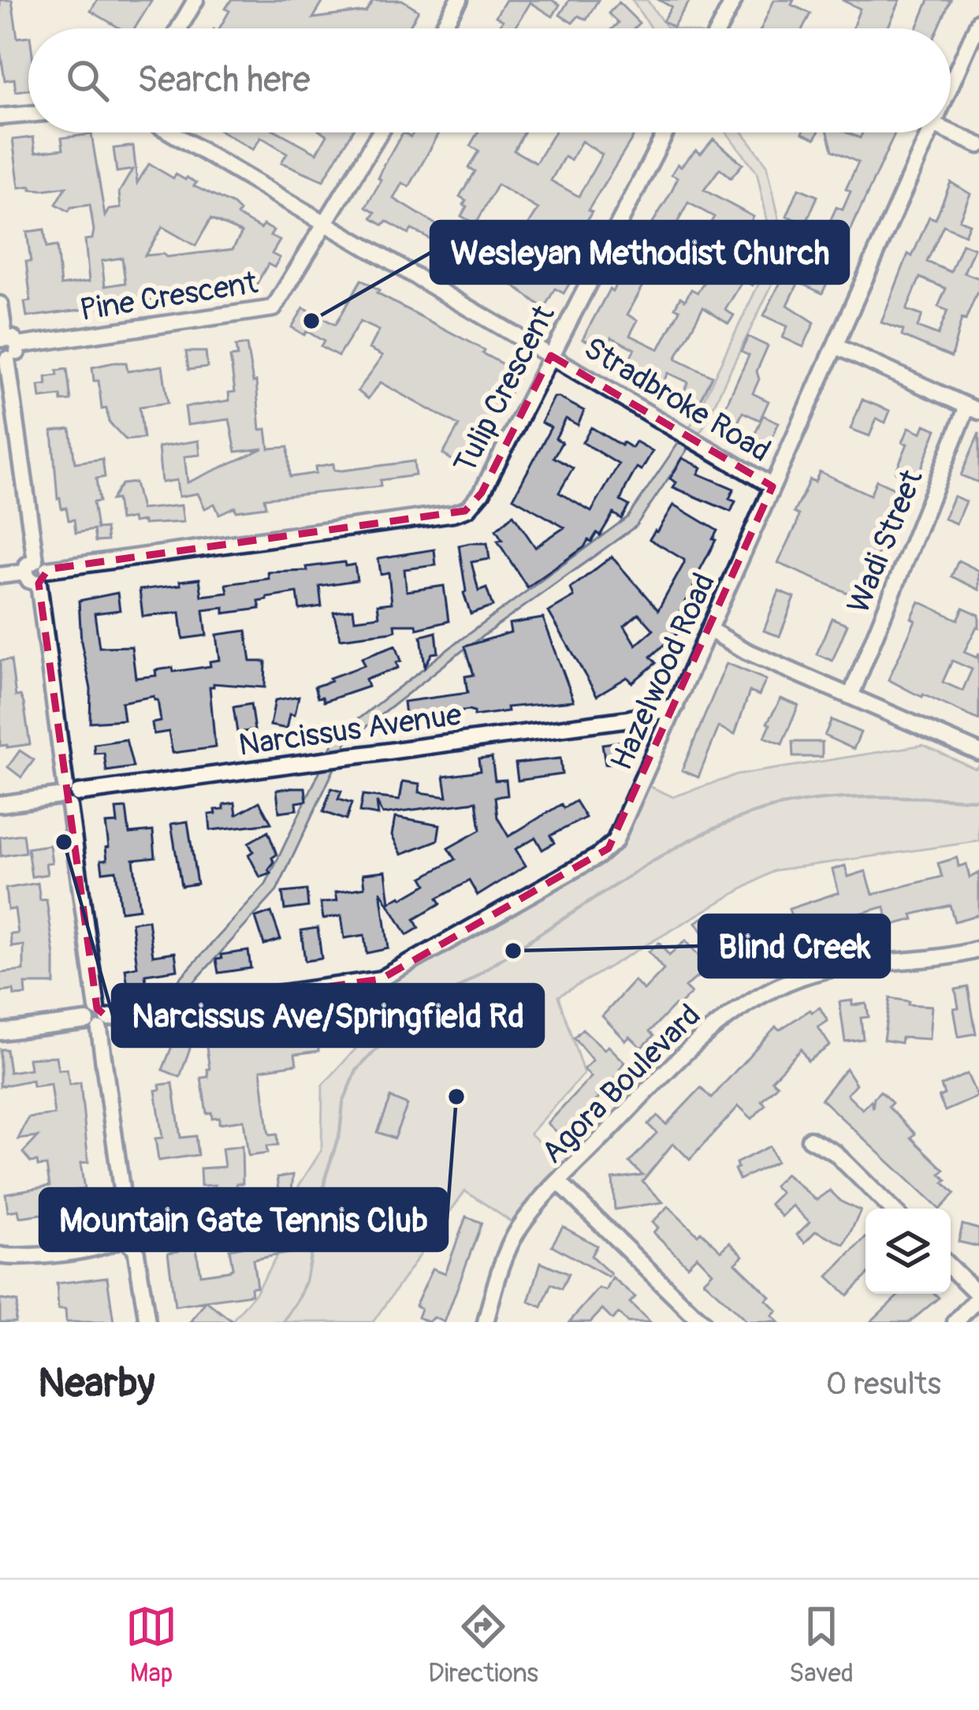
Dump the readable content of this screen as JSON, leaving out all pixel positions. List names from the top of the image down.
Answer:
{
  "streets": {
    "street": [
      "Pine Crescent",
      "Tulip Crescent",
      "Stradbroke Road",
      "Wadi Street",
      "Hazelwood Road",
      "Narcissus Avenue",
      "Agora Boulevard"
    ]
  },
  "crossings": [
    ["Pine Crescent", "Stradbroke Road"],
    ["Tulip Crescent", "Stradbroke Road"],
    ["Stradbroke Road", "Hazelwood Road"],
    ["Hazelwood Road", "Narcissus Avenue"]
  ],
  "places": [
    "Wesleyan Methodist Church",
    "Narcissus Ave/Springfield Rd",
    "Blind Creek",
    "Mountain Gate Tennis Club"
  ],
  "page": {
    "search": "Search here",
    "heading": ["Nearby", "0 results"],
    "nav": ["Map", "Directions", "Saved"]
  }
}
